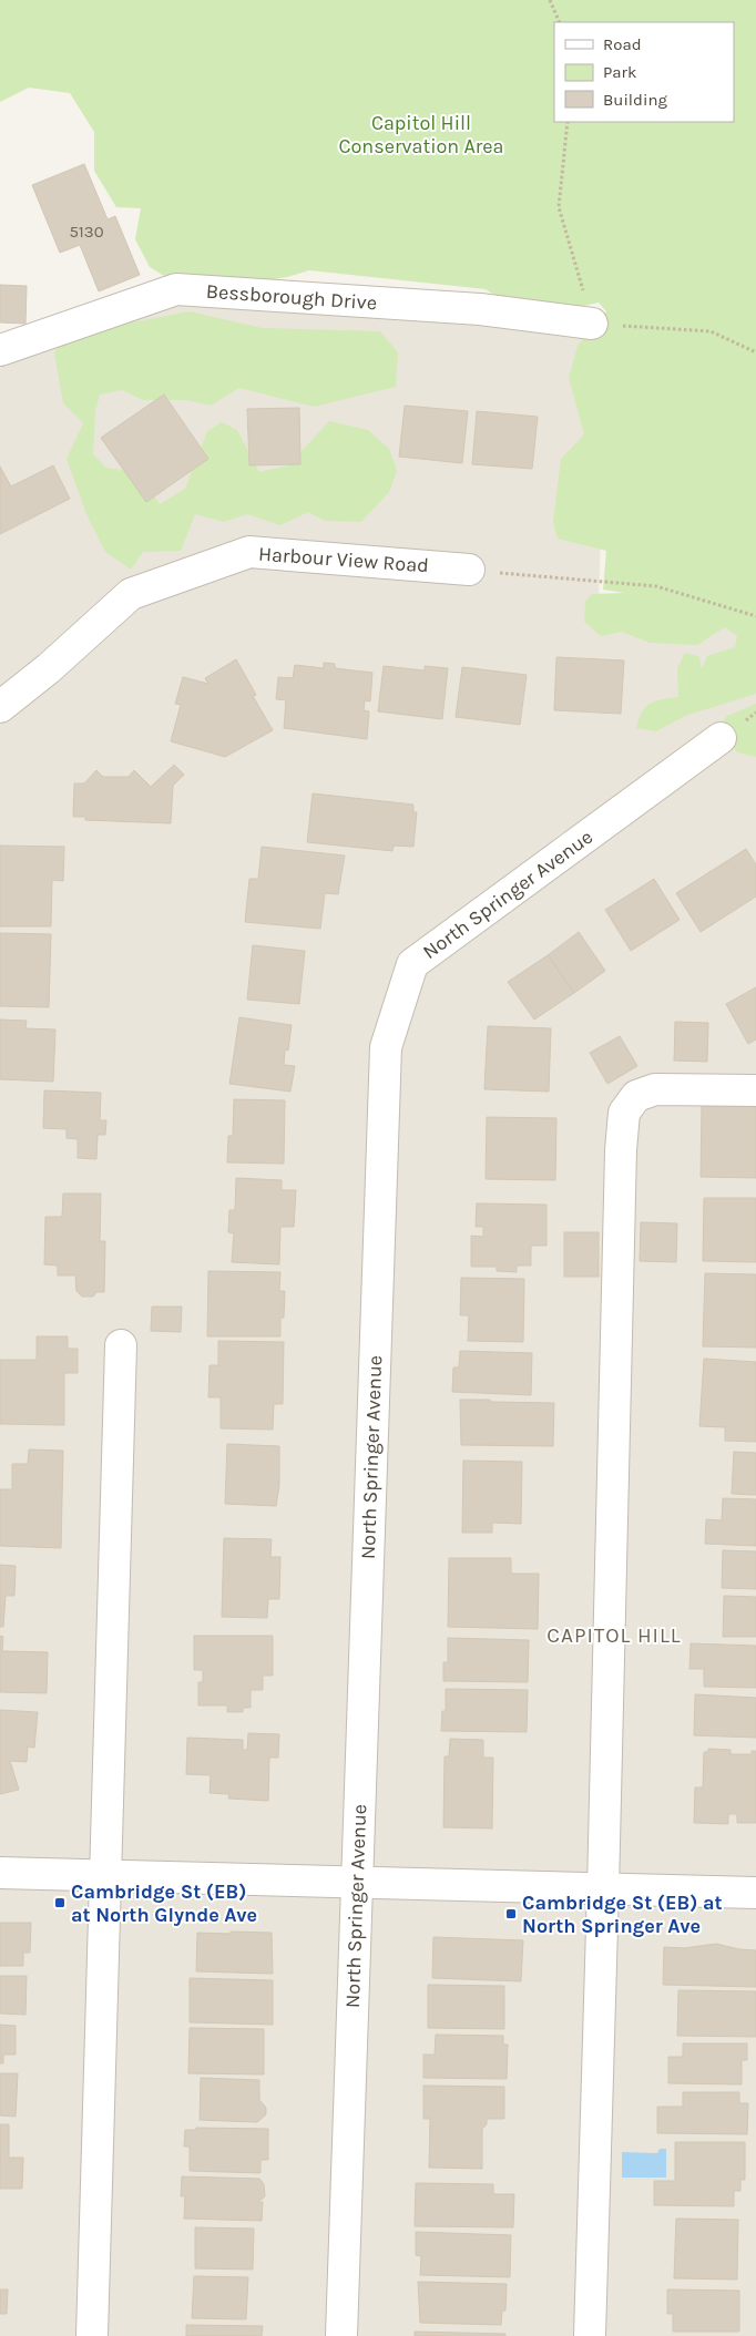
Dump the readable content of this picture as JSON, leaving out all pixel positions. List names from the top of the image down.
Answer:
{
  "streets": {
    "street": ["Bessborough Drive", "Harbour View Road", "North Springer Avenue"]
  },
  "districts": ["CAPITOL HILL"],
  "parks": ["Capitol Hill Conservation Area"],
  "places": {
    "transit": ["Cambridge St (EB) at North Glynde Ave", "Cambridge St (EB) at North Springer Ave"]
  },
  "house_numbers": ["5130"],
  "legend": ["Road", "Park", "Building"]
}
